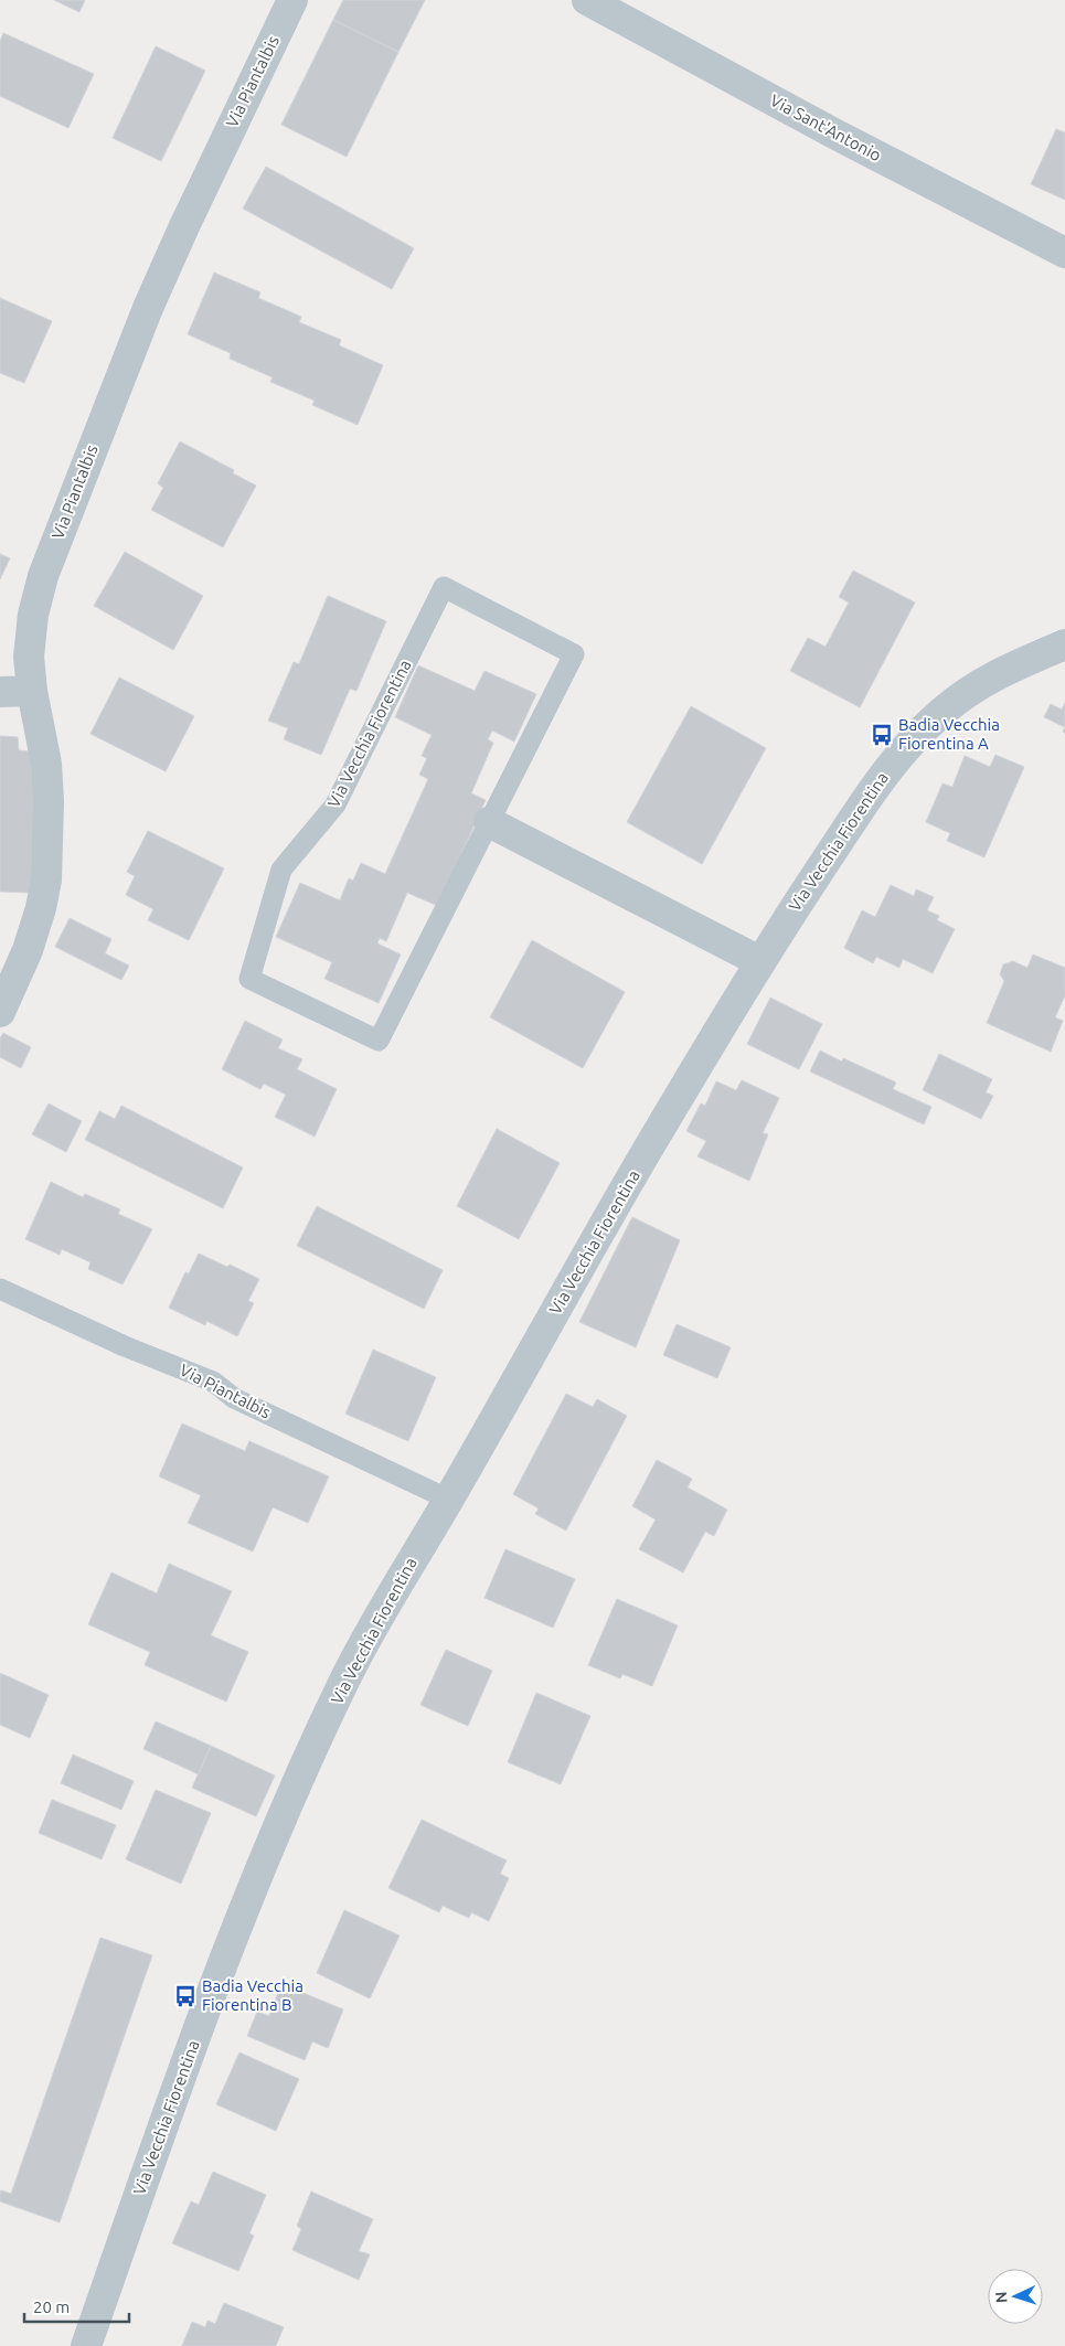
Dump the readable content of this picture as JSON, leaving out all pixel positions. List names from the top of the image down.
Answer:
{
  "streets": {
    "street": ["Via Piantalbis", "Via Sant'Antonio", "Via Vecchia Fiorentina"]
  },
  "crossings": [
    ["Via Piantalbis", "Via Vecchia Fiorentina"]
  ],
  "places": {
    "bus stop": ["Badia Vecchia Fiorentina A", "Badia Vecchia Fiorentina B"]
  },
  "scale_bar": "20 m",
  "north": "left"
}
